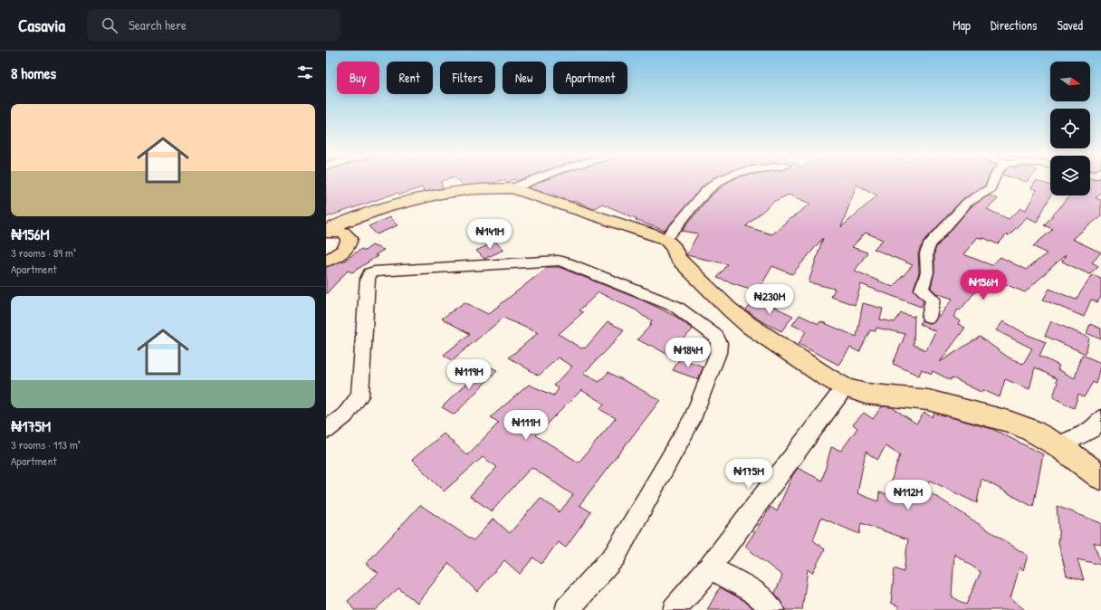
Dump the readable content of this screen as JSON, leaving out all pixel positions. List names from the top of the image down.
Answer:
{
  "north": "right",
  "page": {
    "header": "Casavia",
    "search": "Search here",
    "nav": ["Map", "Directions", "Saved"],
    "heading": "8 homes",
    "chip": [
      "Buy",
      "Rent",
      "Filters",
      "New",
      "Apartment"
    ],
    "list": [
      {
        "name": "₦156M",
        "note": "3 rooms · 89 m² · Apartment"
      },
      {
        "name": "₦175M",
        "note": "3 rooms · 113 m² · Apartment"
      }
    ],
    "price": [
      "₦141M",
      "₦156M",
      "₦230M",
      "₦184M",
      "₦119M",
      "₦111M",
      "₦175M",
      "₦112M"
    ]
  }
}
